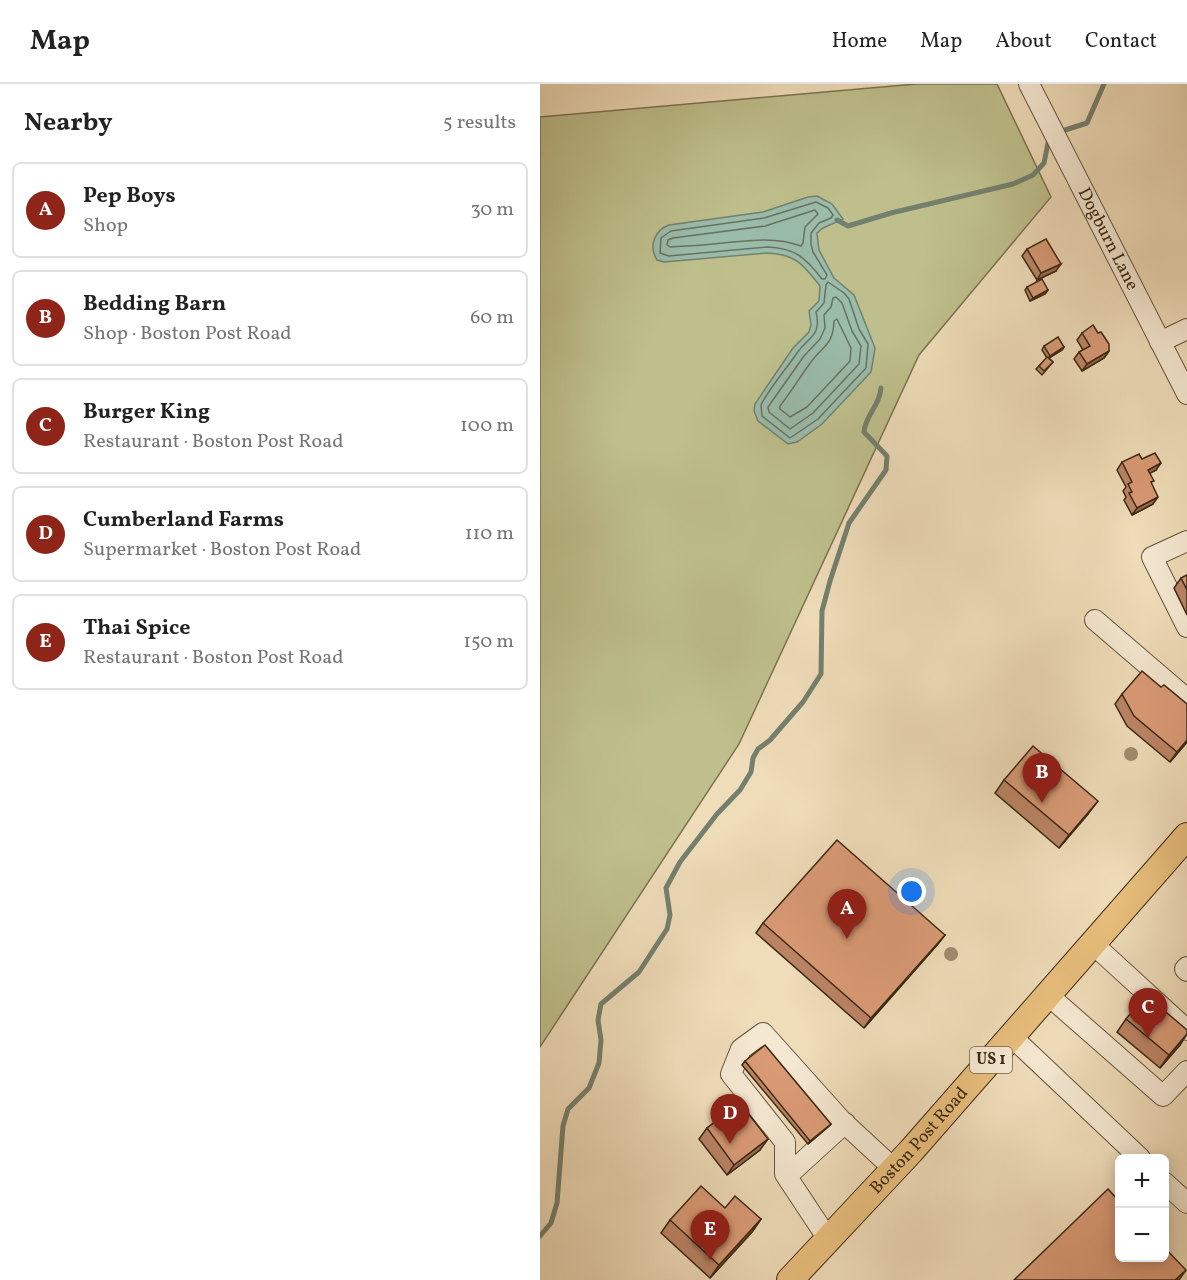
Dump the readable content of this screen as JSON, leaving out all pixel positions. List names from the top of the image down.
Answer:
{
  "streets": {
    "main road": ["US 1", "Boston Post Road"],
    "street": ["Dogburn Lane"]
  },
  "page": {
    "header": "Map",
    "nav": [
      "Home",
      "Map",
      "About",
      "Contact"
    ],
    "heading": ["Nearby", "5 results"],
    "list": [
      {
        "mark": "A",
        "name": "Pep Boys",
        "note": "Shop",
        "value": "30 m"
      },
      {
        "mark": "B",
        "name": "Bedding Barn",
        "note": "Shop · Boston Post Road",
        "value": "60 m"
      },
      {
        "mark": "C",
        "name": "Burger King",
        "note": "Restaurant · Boston Post Road",
        "value": "100 m"
      },
      {
        "mark": "D",
        "name": "Cumberland Farms",
        "note": "Supermarket · Boston Post Road",
        "value": "110 m"
      },
      {
        "mark": "E",
        "name": "Thai Spice",
        "note": "Restaurant · Boston Post Road",
        "value": "150 m"
      }
    ],
    "pins": [
      "B",
      "A",
      "C",
      "D",
      "E"
    ],
    "map_buttons": ["+", "−"]
  }
}
